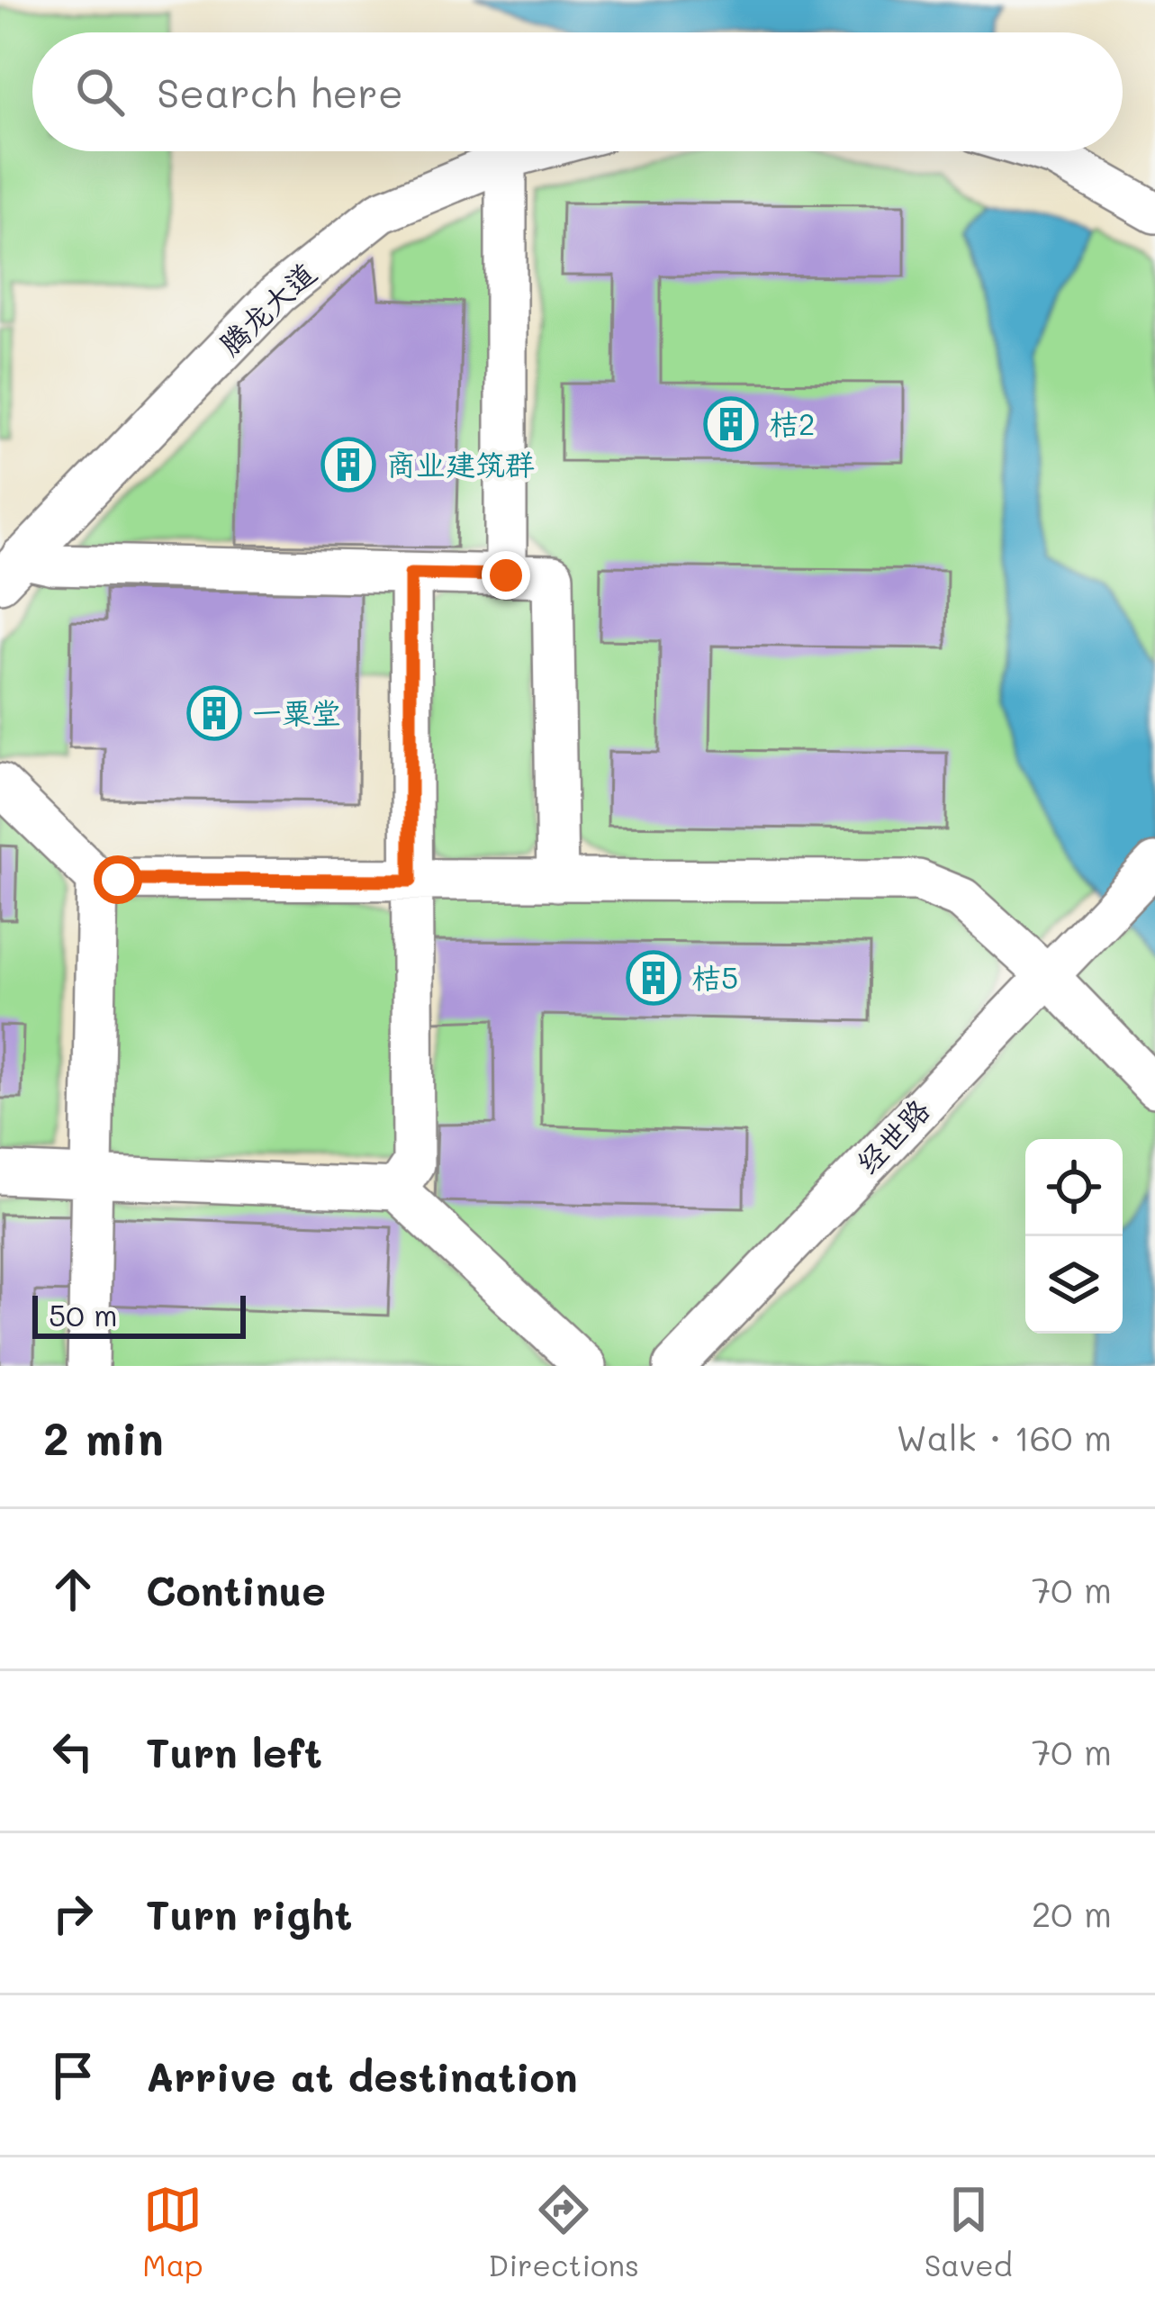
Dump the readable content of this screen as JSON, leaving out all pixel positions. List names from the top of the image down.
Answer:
{
  "streets": {
    "street": ["腾龙大道", "经世路"]
  },
  "places": {
    "building": [
      "桔2",
      "商业建筑群",
      "一粟堂",
      "桔5"
    ]
  },
  "scale_bar": "50 m",
  "page": {
    "search": "Search here",
    "scale": "50 m",
    "heading": ["2 min", "Walk · 160 m"],
    "list": [
      ["Continue", "70 m"],
      ["Turn left", "70 m"],
      ["Turn right", "20 m"],
      "Arrive at destination"
    ],
    "nav": ["Map", "Directions", "Saved"]
  }
}
